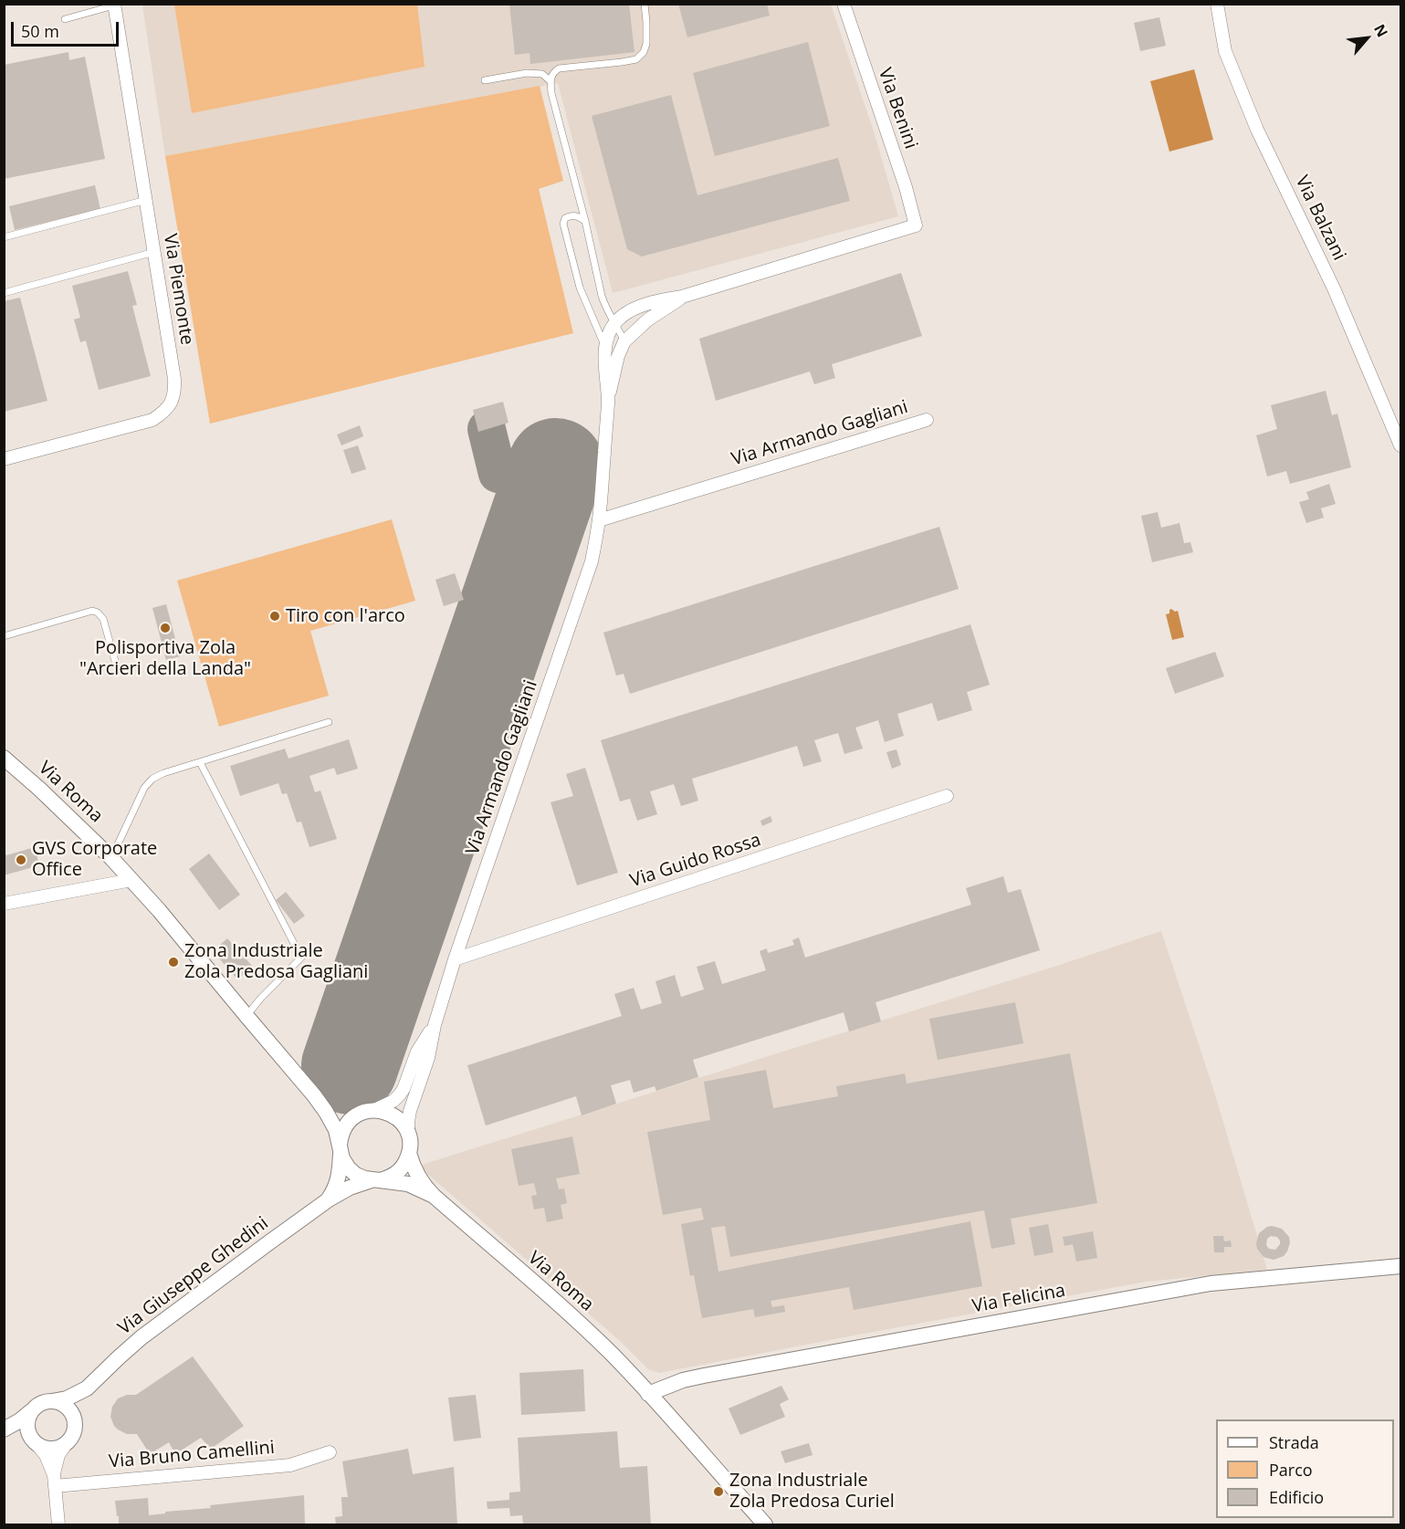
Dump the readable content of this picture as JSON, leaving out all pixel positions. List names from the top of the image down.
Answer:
{
  "streets": {
    "street": [
      "Via Benini",
      "Via Balzani",
      "Via Piemonte",
      "Via Armando Gagliani",
      "Via Roma",
      "Via Guido Rossa",
      "Via Giuseppe Ghedini",
      "Via Felicina",
      "Via Bruno Camellini"
    ]
  },
  "crossings": [
    ["Via Benini", "Via Armando Gagliani"],
    ["Via Armando Gagliani", "Via Roma"],
    ["Via Armando Gagliani", "Via Guido Rossa"],
    ["Via Armando Gagliani", "Via Giuseppe Ghedini"],
    ["Via Roma", "Via Giuseppe Ghedini"],
    ["Via Roma", "Via Felicina"]
  ],
  "places": [
    "Tiro con l'arco",
    "Polisportiva Zola \"Arcieri della Landa\"",
    "GVS Corporate Office",
    "Zona Industriale Zola Predosa Gagliani",
    "Zona Industriale Zola Predosa Curiel"
  ],
  "legend": ["Strada", "Parco", "Edificio"],
  "scale_bar": "50 m",
  "north": "top right"
}
